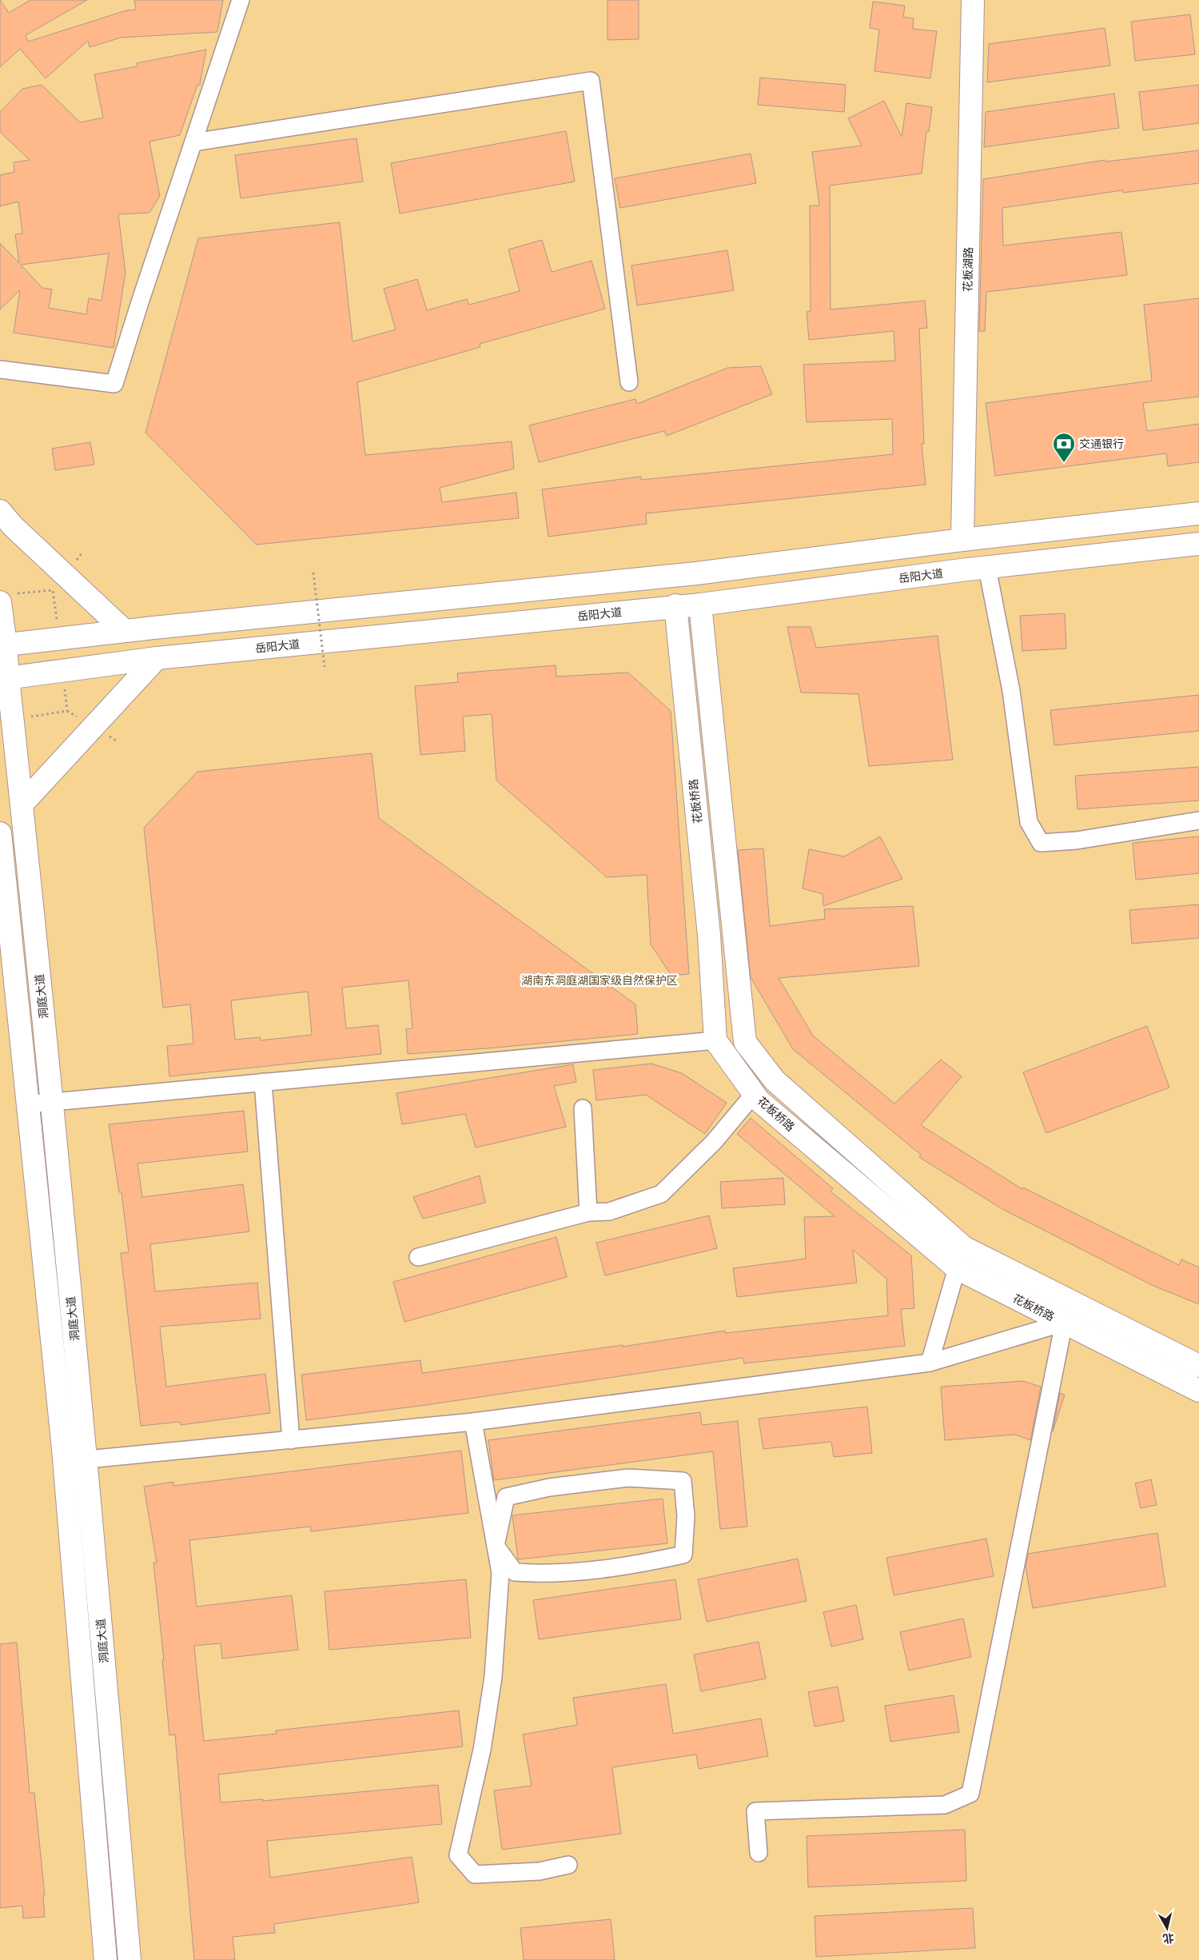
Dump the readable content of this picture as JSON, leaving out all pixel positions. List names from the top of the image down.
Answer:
{
  "streets": {
    "main road": [
      "花板湖路",
      "岳阳大道",
      "花板桥路",
      "洞庭大道"
    ]
  },
  "crossings": [
    ["岳阳大道", "花板桥路"],
    ["岳阳大道", "洞庭大道"]
  ],
  "parks": ["湖南东洞庭湖国家级自然保护区"],
  "places": {
    "bank": ["交通银行"]
  },
  "north": "bottom"
}
